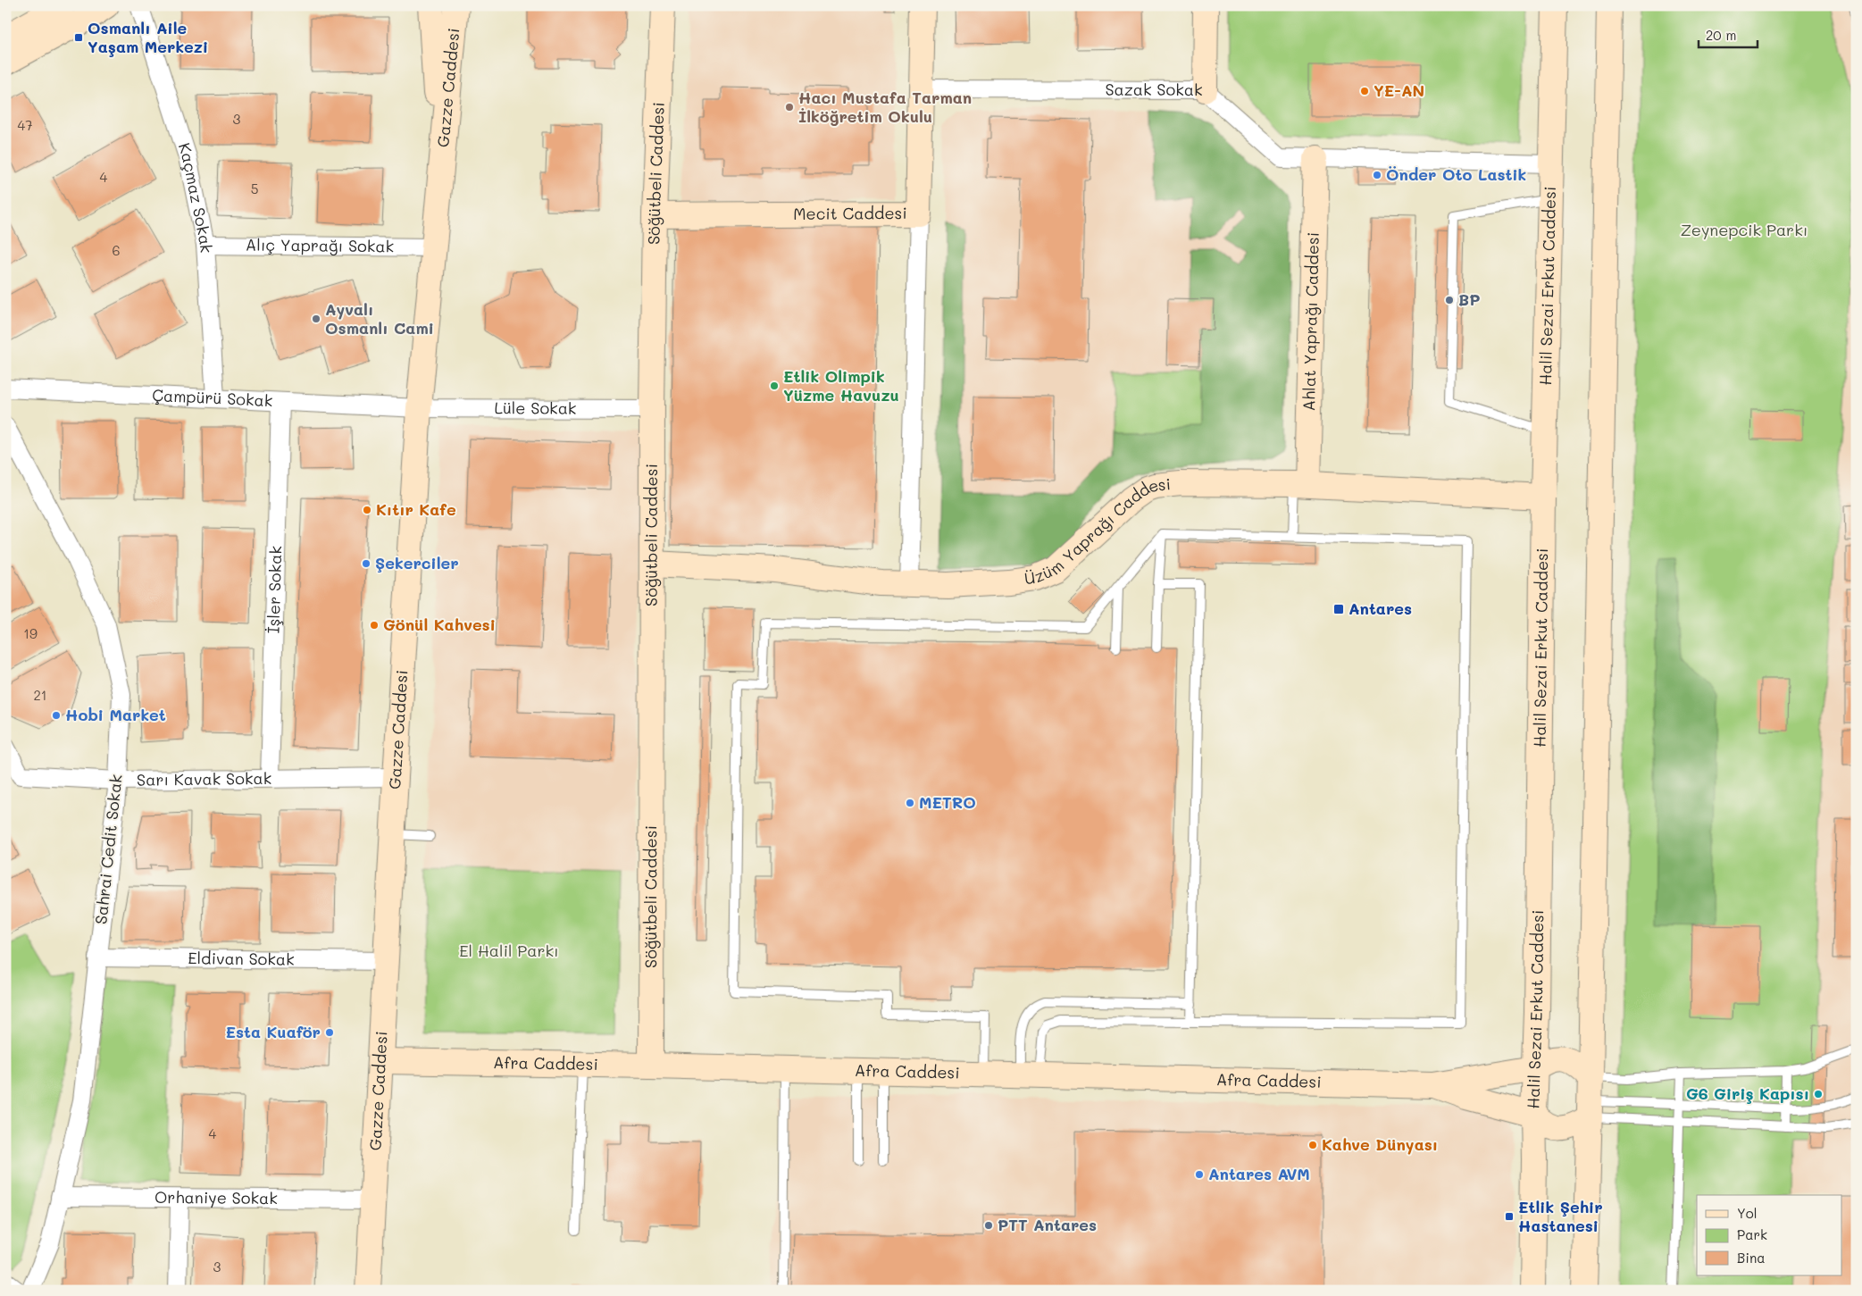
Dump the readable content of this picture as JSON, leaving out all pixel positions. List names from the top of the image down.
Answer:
{
  "streets": {
    "main road": [
      "Gazze Caddesi",
      "Söğütbeli Caddesi",
      "Mecit Caddesi",
      "Halil Sezai Erkut Caddesi",
      "Ahlat Yaprağı Caddesi",
      "Üzüm Yaprağı Caddesi",
      "Afra Caddesi"
    ],
    "street": [
      "Sazak Sokak",
      "Kaçmaz Sokak",
      "Alıç Yaprağı Sokak",
      "Çampürü Sokak",
      "Lüle Sokak",
      "İşler Sokak",
      "Sarı Kavak Sokak",
      "Sahrai Cedit Sokak",
      "Eldivan Sokak",
      "Orhaniye Sokak"
    ]
  },
  "crossings": [
    ["Gazze Caddesi", "Alıç Yaprağı Sokak"],
    ["Gazze Caddesi", "Çampürü Sokak"],
    ["Gazze Caddesi", "Lüle Sokak"],
    ["Gazze Caddesi", "Sarı Kavak Sokak"],
    ["Gazze Caddesi", "Eldivan Sokak"],
    ["Gazze Caddesi", "Afra Caddesi"],
    ["Gazze Caddesi", "Orhaniye Sokak"],
    ["Sazak Sokak", "Mecit Caddesi"],
    ["Sazak Sokak", "Halil Sezai Erkut Caddesi"],
    ["Sazak Sokak", "Ahlat Yaprağı Caddesi"],
    ["Söğütbeli Caddesi", "Mecit Caddesi"],
    ["Söğütbeli Caddesi", "Lüle Sokak"],
    ["Söğütbeli Caddesi", "Üzüm Yaprağı Caddesi"],
    ["Söğütbeli Caddesi", "Afra Caddesi"],
    ["Kaçmaz Sokak", "Alıç Yaprağı Sokak"],
    ["Kaçmaz Sokak", "Çampürü Sokak"],
    ["Halil Sezai Erkut Caddesi", "Üzüm Yaprağı Caddesi"],
    ["Halil Sezai Erkut Caddesi", "Afra Caddesi"],
    ["Ahlat Yaprağı Caddesi", "Üzüm Yaprağı Caddesi"],
    ["Çampürü Sokak", "Lüle Sokak"],
    ["Çampürü Sokak", "İşler Sokak"],
    ["İşler Sokak", "Sarı Kavak Sokak"],
    ["Sarı Kavak Sokak", "Sahrai Cedit Sokak"],
    ["Sahrai Cedit Sokak", "Eldivan Sokak"],
    ["Sahrai Cedit Sokak", "Orhaniye Sokak"]
  ],
  "parks": ["Zeynepcik Parkı", "El Halil Parkı"],
  "places": {
    "transit": ["Osmanlı Aile Yaşam Merkezi", "Antares", "Etlik Şehir Hastanesi"],
    "other": [
      "YE-AN",
      "Hacı Mustafa Tarman İlköğretim Okulu",
      "Önder Oto Lastik",
      "BP",
      "Ayvalı Osmanlı Cami",
      "Etlik Olimpik Yüzme Havuzu",
      "Kıtır Kafe",
      "Şekerciler",
      "Gönül Kahvesi",
      "Hobi Market",
      "METRO",
      "Esta Kuaför",
      "G6 Giriş Kapısı",
      "Kahve Dünyası",
      "Antares AVM",
      "PTT Antares"
    ]
  },
  "house_numbers": [
    "3",
    "47",
    "4",
    "5",
    "6",
    "19",
    "21",
    "4",
    "3"
  ],
  "legend": ["Yol", "Park", "Bina"],
  "scale_bar": "20 m"
}
